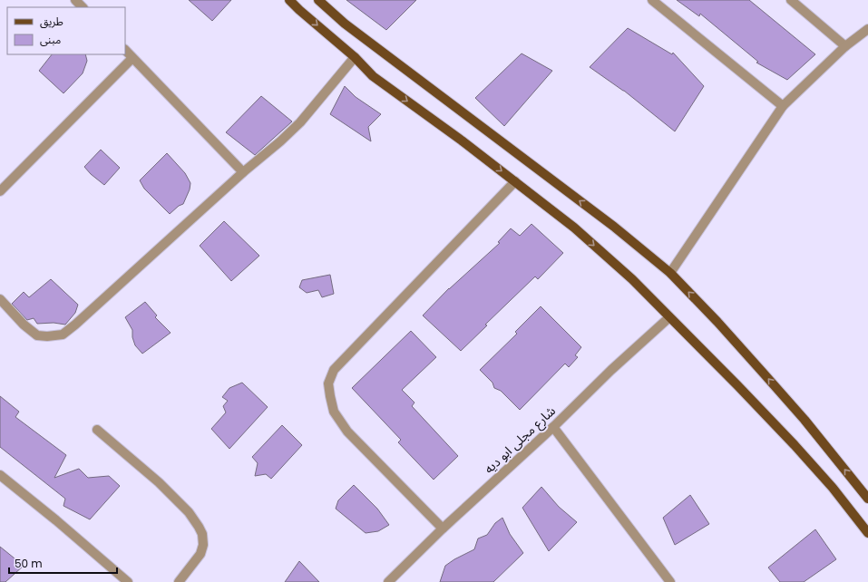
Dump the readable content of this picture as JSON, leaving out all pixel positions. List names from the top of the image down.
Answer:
{
  "streets": {
    "street": ["شارع مجلى ابو ديه"]
  },
  "legend": ["طريق", "مبنى"],
  "scale_bar": "50 m"
}
